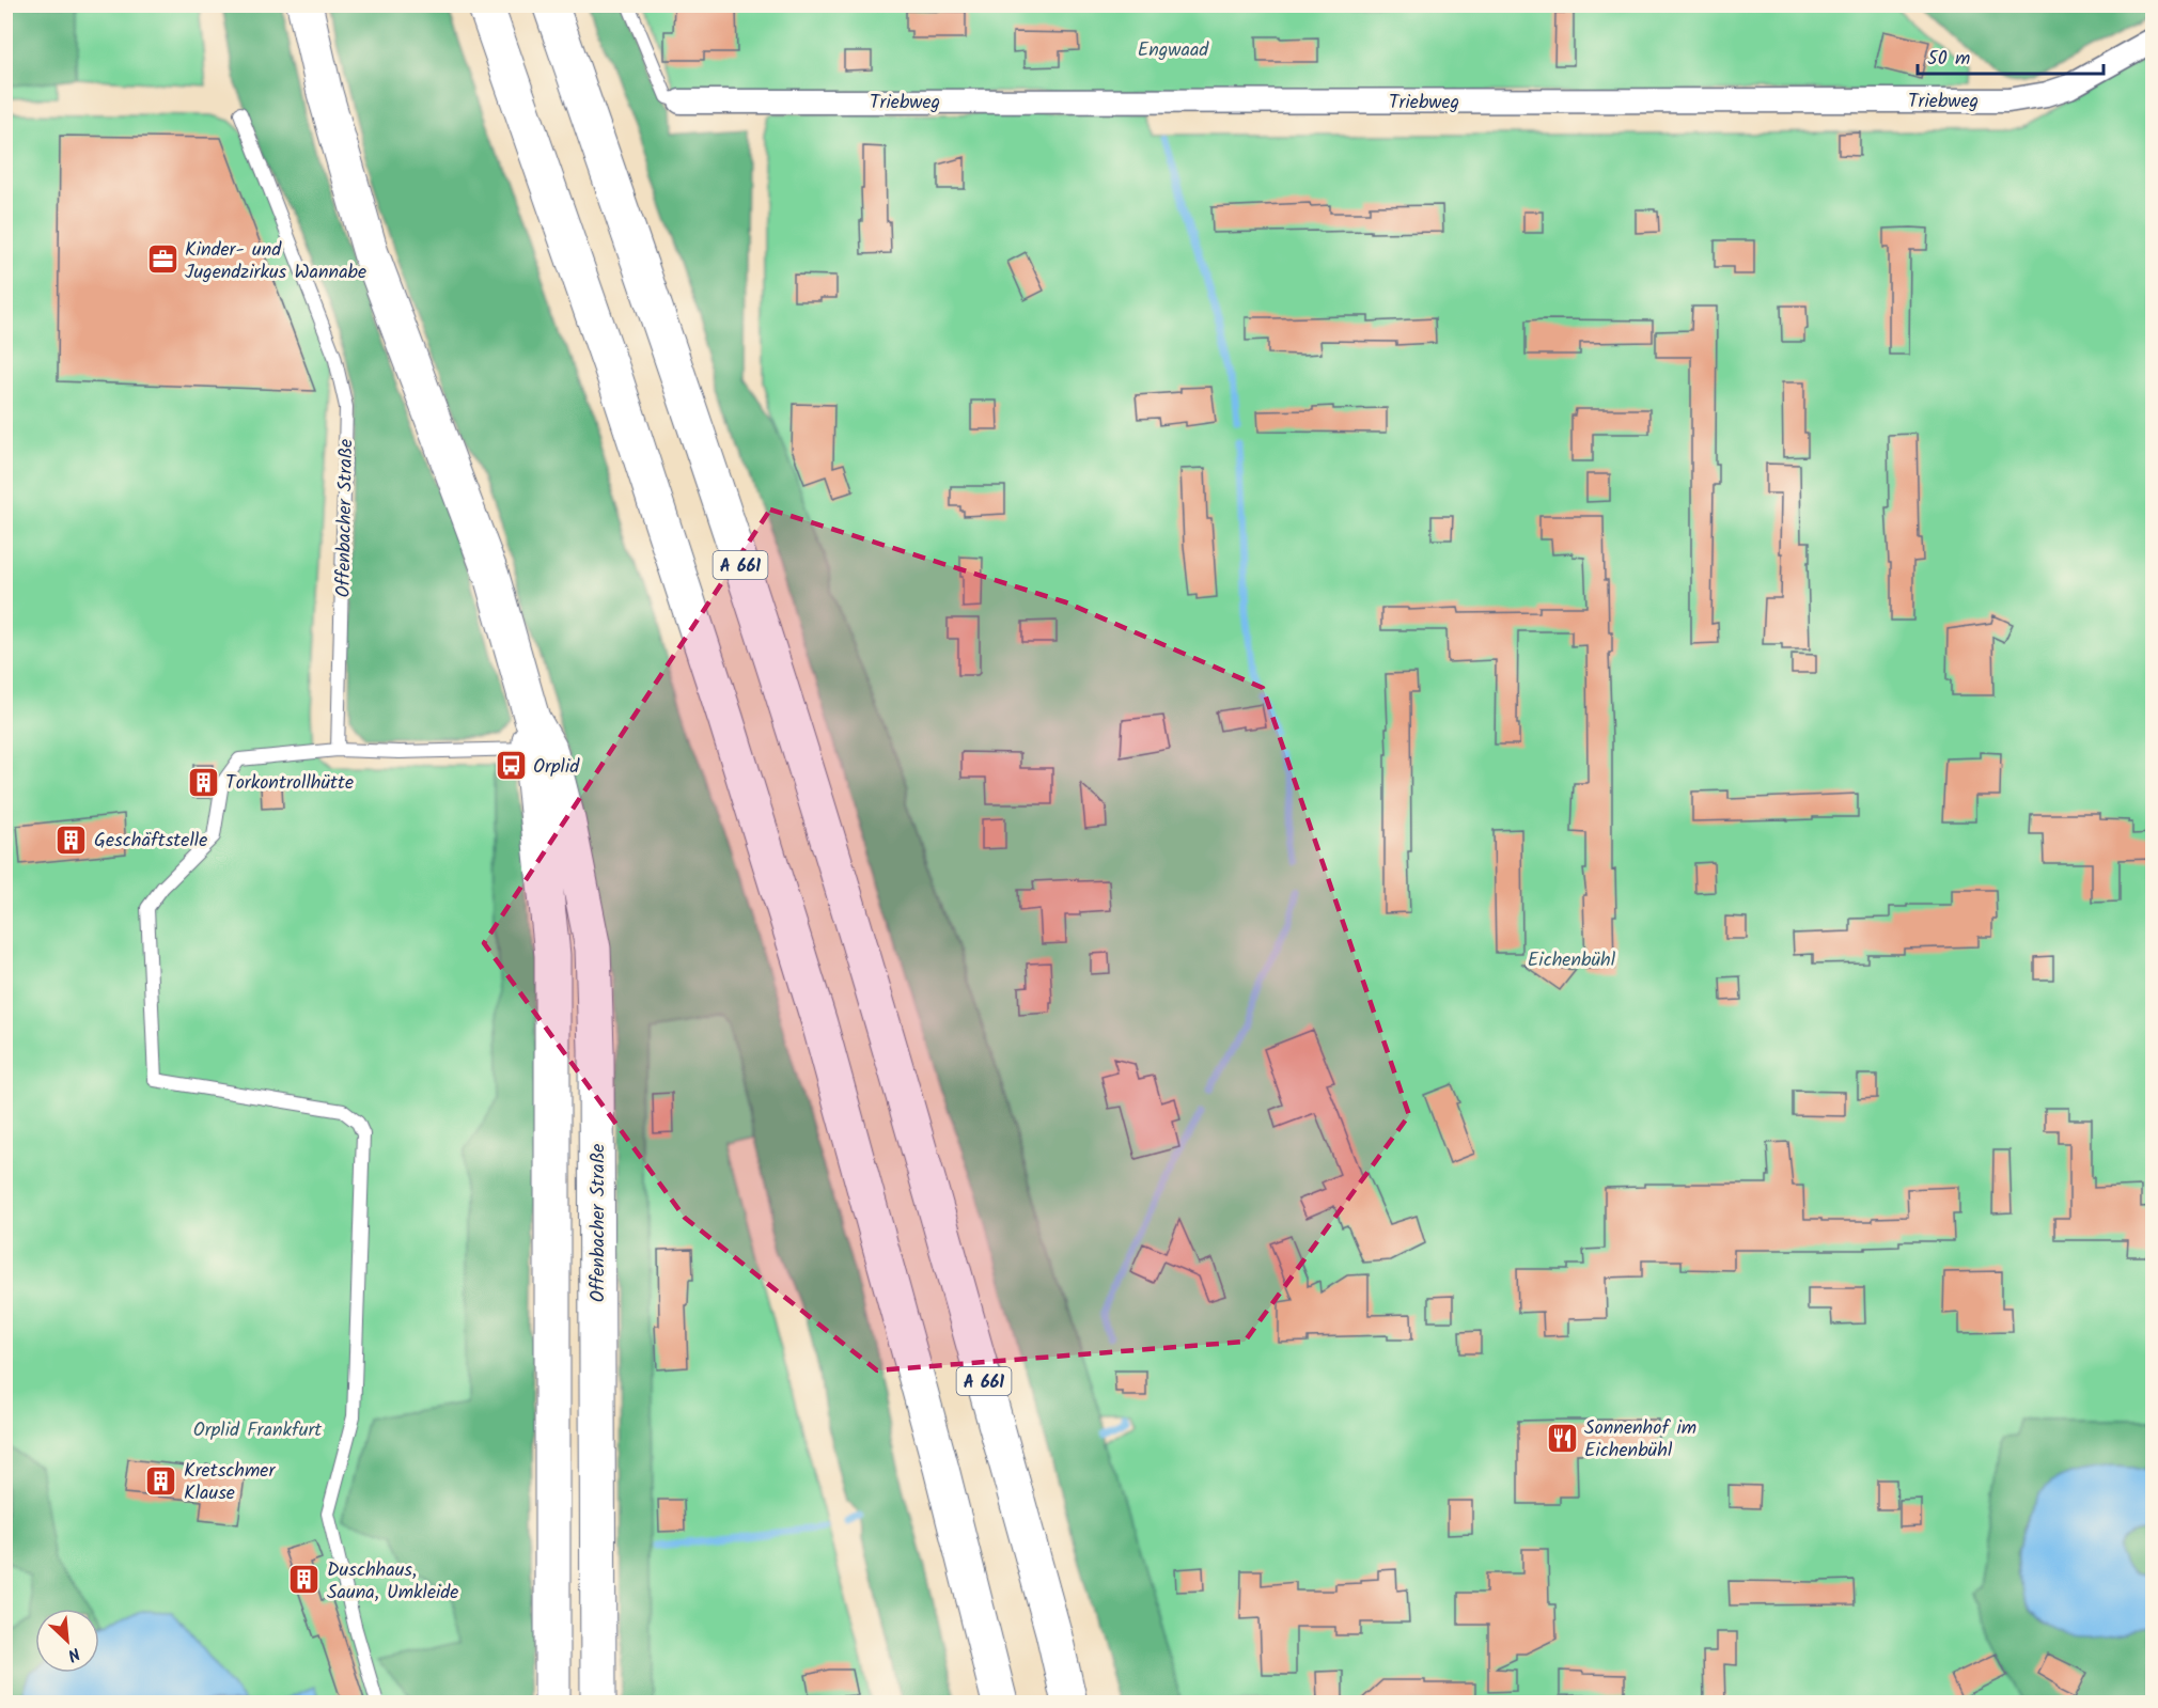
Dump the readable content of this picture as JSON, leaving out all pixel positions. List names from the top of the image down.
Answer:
{
  "streets": {
    "main road": ["Offenbacher Straße", "A 661"],
    "street": ["Triebweg"]
  },
  "parks": ["Engwaad", "Eichenbühl", "Orplid Frankfurt"],
  "places": {
    "office": ["Kinder- und Jugendzirkus Wannabe"],
    "bus stop": ["Orplid"],
    "building": [
      "Torkontrollhütte",
      "Geschäftstelle",
      "Kretschmer Klause",
      "Duschhaus, Sauna, Umkleide"
    ],
    "restaurant": ["Sonnenhof im Eichenbühl"]
  },
  "scale_bar": "50 m",
  "north": "bottom right"
}
